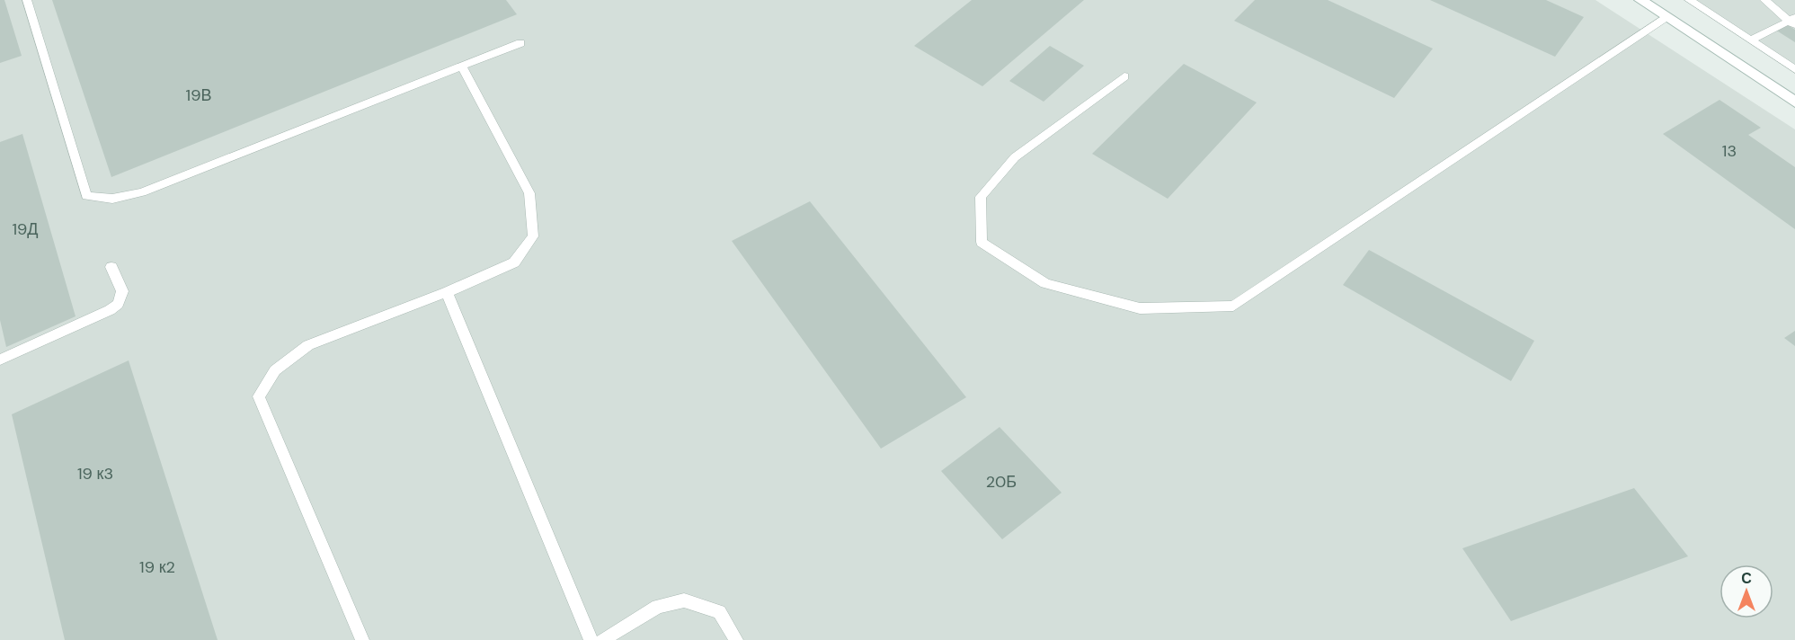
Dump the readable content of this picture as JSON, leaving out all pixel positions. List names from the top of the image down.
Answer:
{
  "house_numbers": [
    "19В",
    "13",
    "19Д",
    "19 к3",
    "20Б",
    "19 к2"
  ],
  "north": "top"
}
